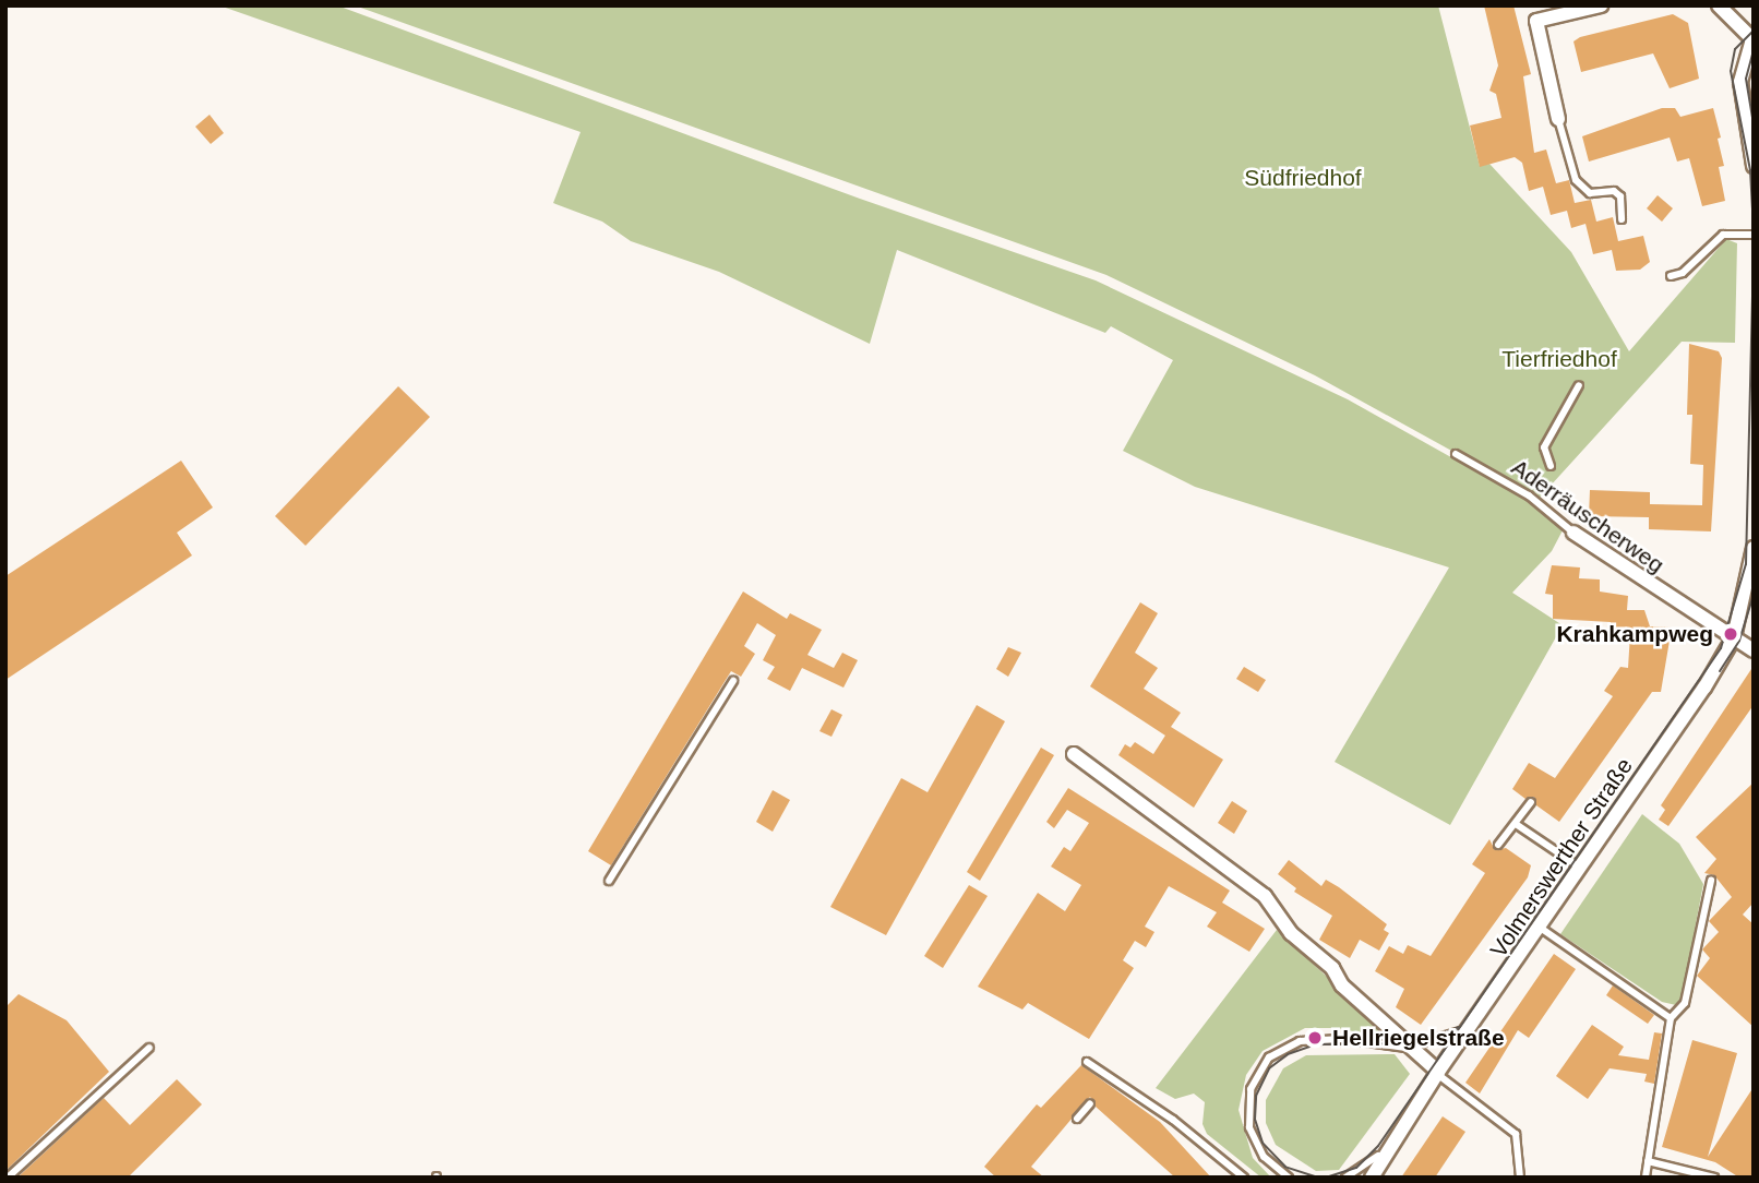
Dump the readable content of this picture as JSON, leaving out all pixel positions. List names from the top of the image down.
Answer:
{
  "streets": {
    "street": ["Aderräuscherweg", "Volmerswerther Straße"]
  },
  "crossings": [
    ["Aderräuscherweg", "Volmerswerther Straße"]
  ],
  "parks": ["Südfriedhof", "Tierfriedhof"],
  "places": ["Krahkampweg", "Hellriegelstraße"]
}
